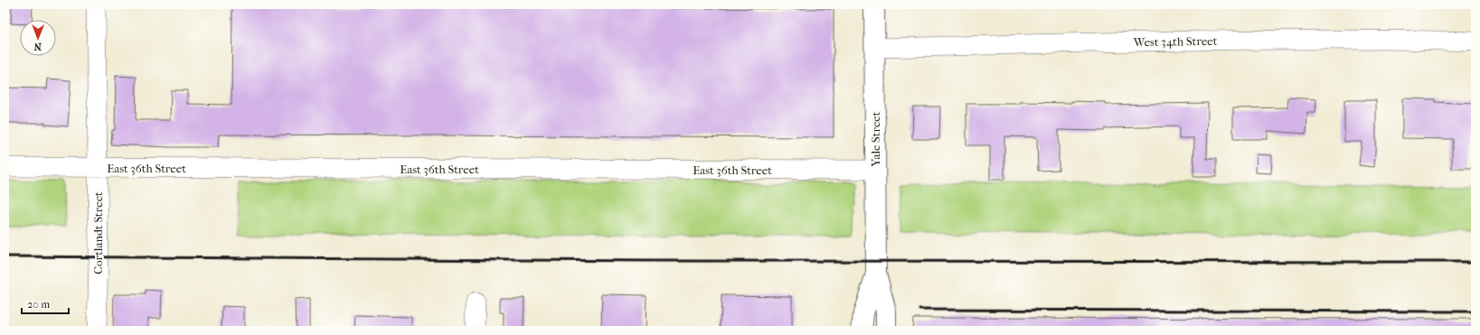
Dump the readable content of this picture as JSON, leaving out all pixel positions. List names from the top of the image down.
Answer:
{
  "streets": {
    "main road": ["Yale Street"],
    "street": ["West 34th Street", "East 36th Street", "Cortlandt Street"]
  },
  "crossings": [
    ["West 34th Street", "Yale Street"],
    ["Yale Street", "East 36th Street"],
    ["East 36th Street", "Cortlandt Street"]
  ],
  "scale_bar": "20 m",
  "north": "bottom"
}
